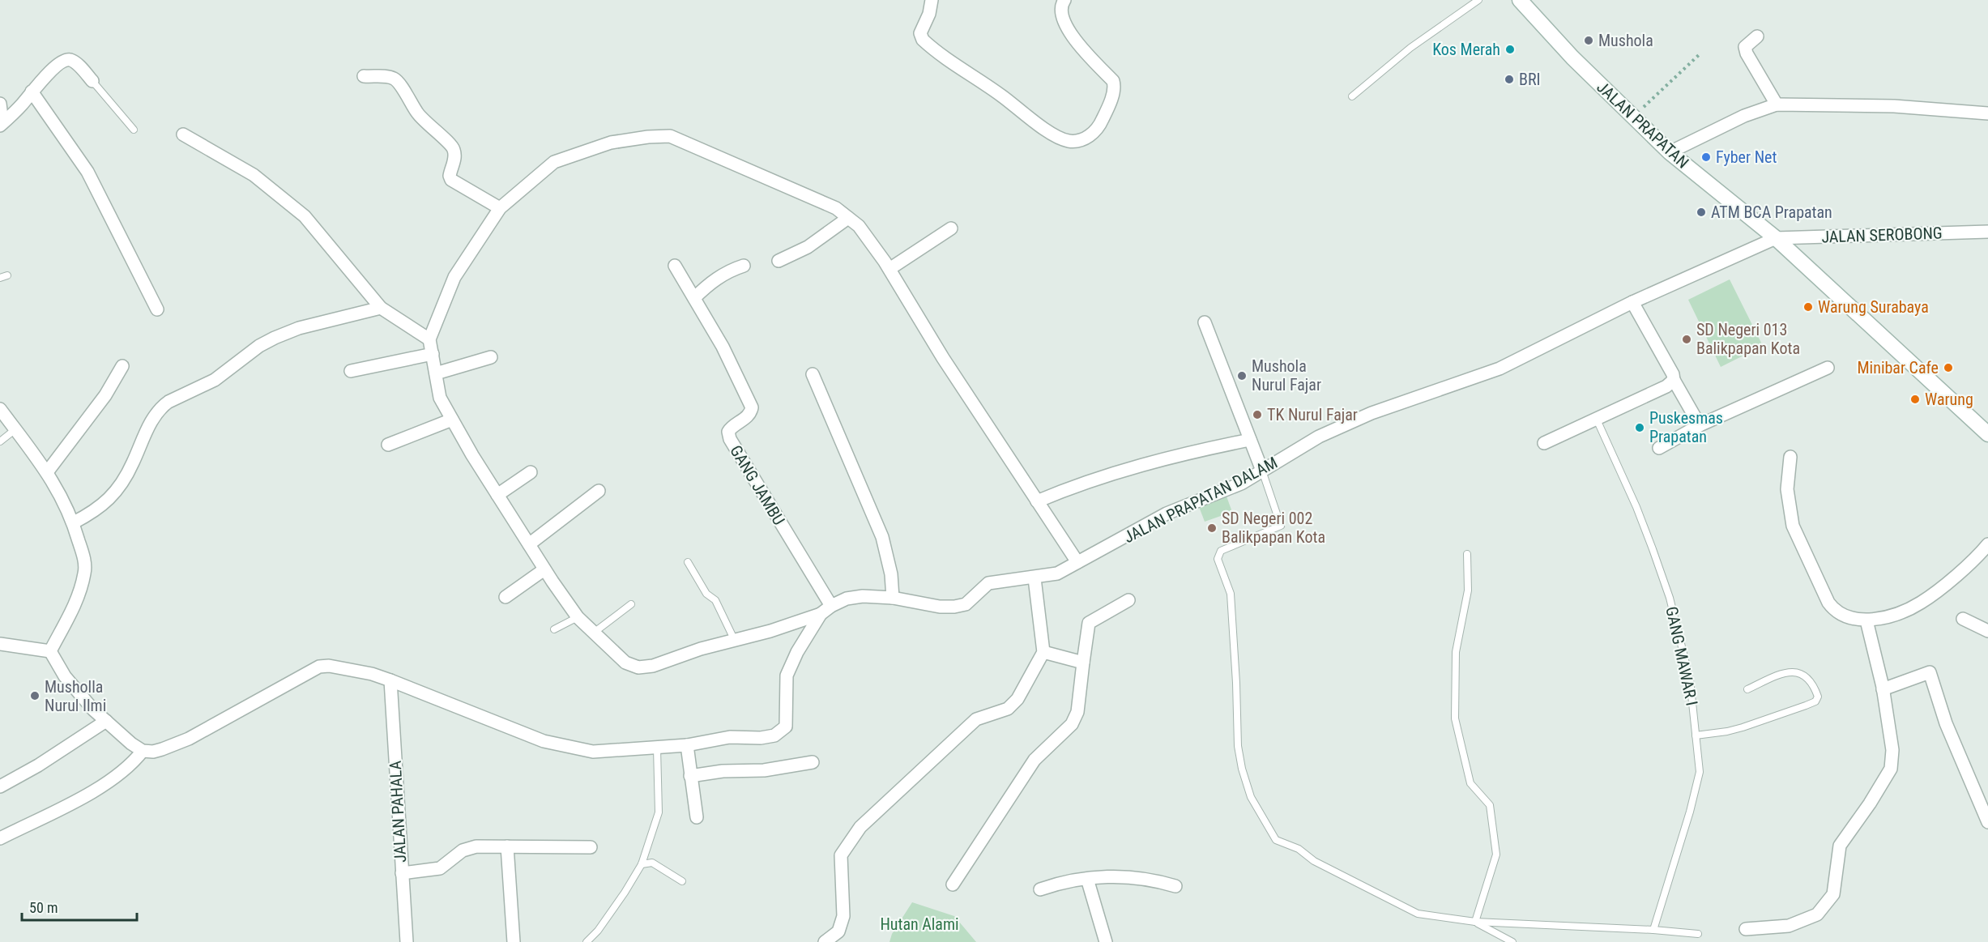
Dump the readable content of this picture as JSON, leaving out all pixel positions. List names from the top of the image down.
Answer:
{
  "streets": {
    "street": [
      "JALAN PRAPATAN",
      "JALAN SEROBONG",
      "GANG JAMBU",
      "JALAN PRAPATAN DALAM",
      "JALAN PAHALA"
    ],
    "lane": ["GANG MAWAR I"]
  },
  "crossings": [
    ["JALAN PRAPATAN", "JALAN SEROBONG"],
    ["JALAN PRAPATAN", "JALAN PRAPATAN DALAM"],
    ["JALAN SEROBONG", "JALAN PRAPATAN DALAM"],
    ["GANG JAMBU", "JALAN PRAPATAN DALAM"]
  ],
  "parks": ["Hutan Alami"],
  "places": [
    "Mushola",
    "Kos Merah",
    "BRI",
    "Fyber Net",
    "ATM BCA Prapatan",
    "Warung Surabaya",
    "SD Negeri 013 Balikpapan Kota",
    "Minibar Cafe",
    "Mushola Nurul Fajar",
    "Warung",
    "TK Nurul Fajar",
    "Puskesmas Prapatan",
    "SD Negeri 002 Balikpapan Kota",
    "Musholla Nurul Ilmi"
  ],
  "scale_bar": "50 m"
}
